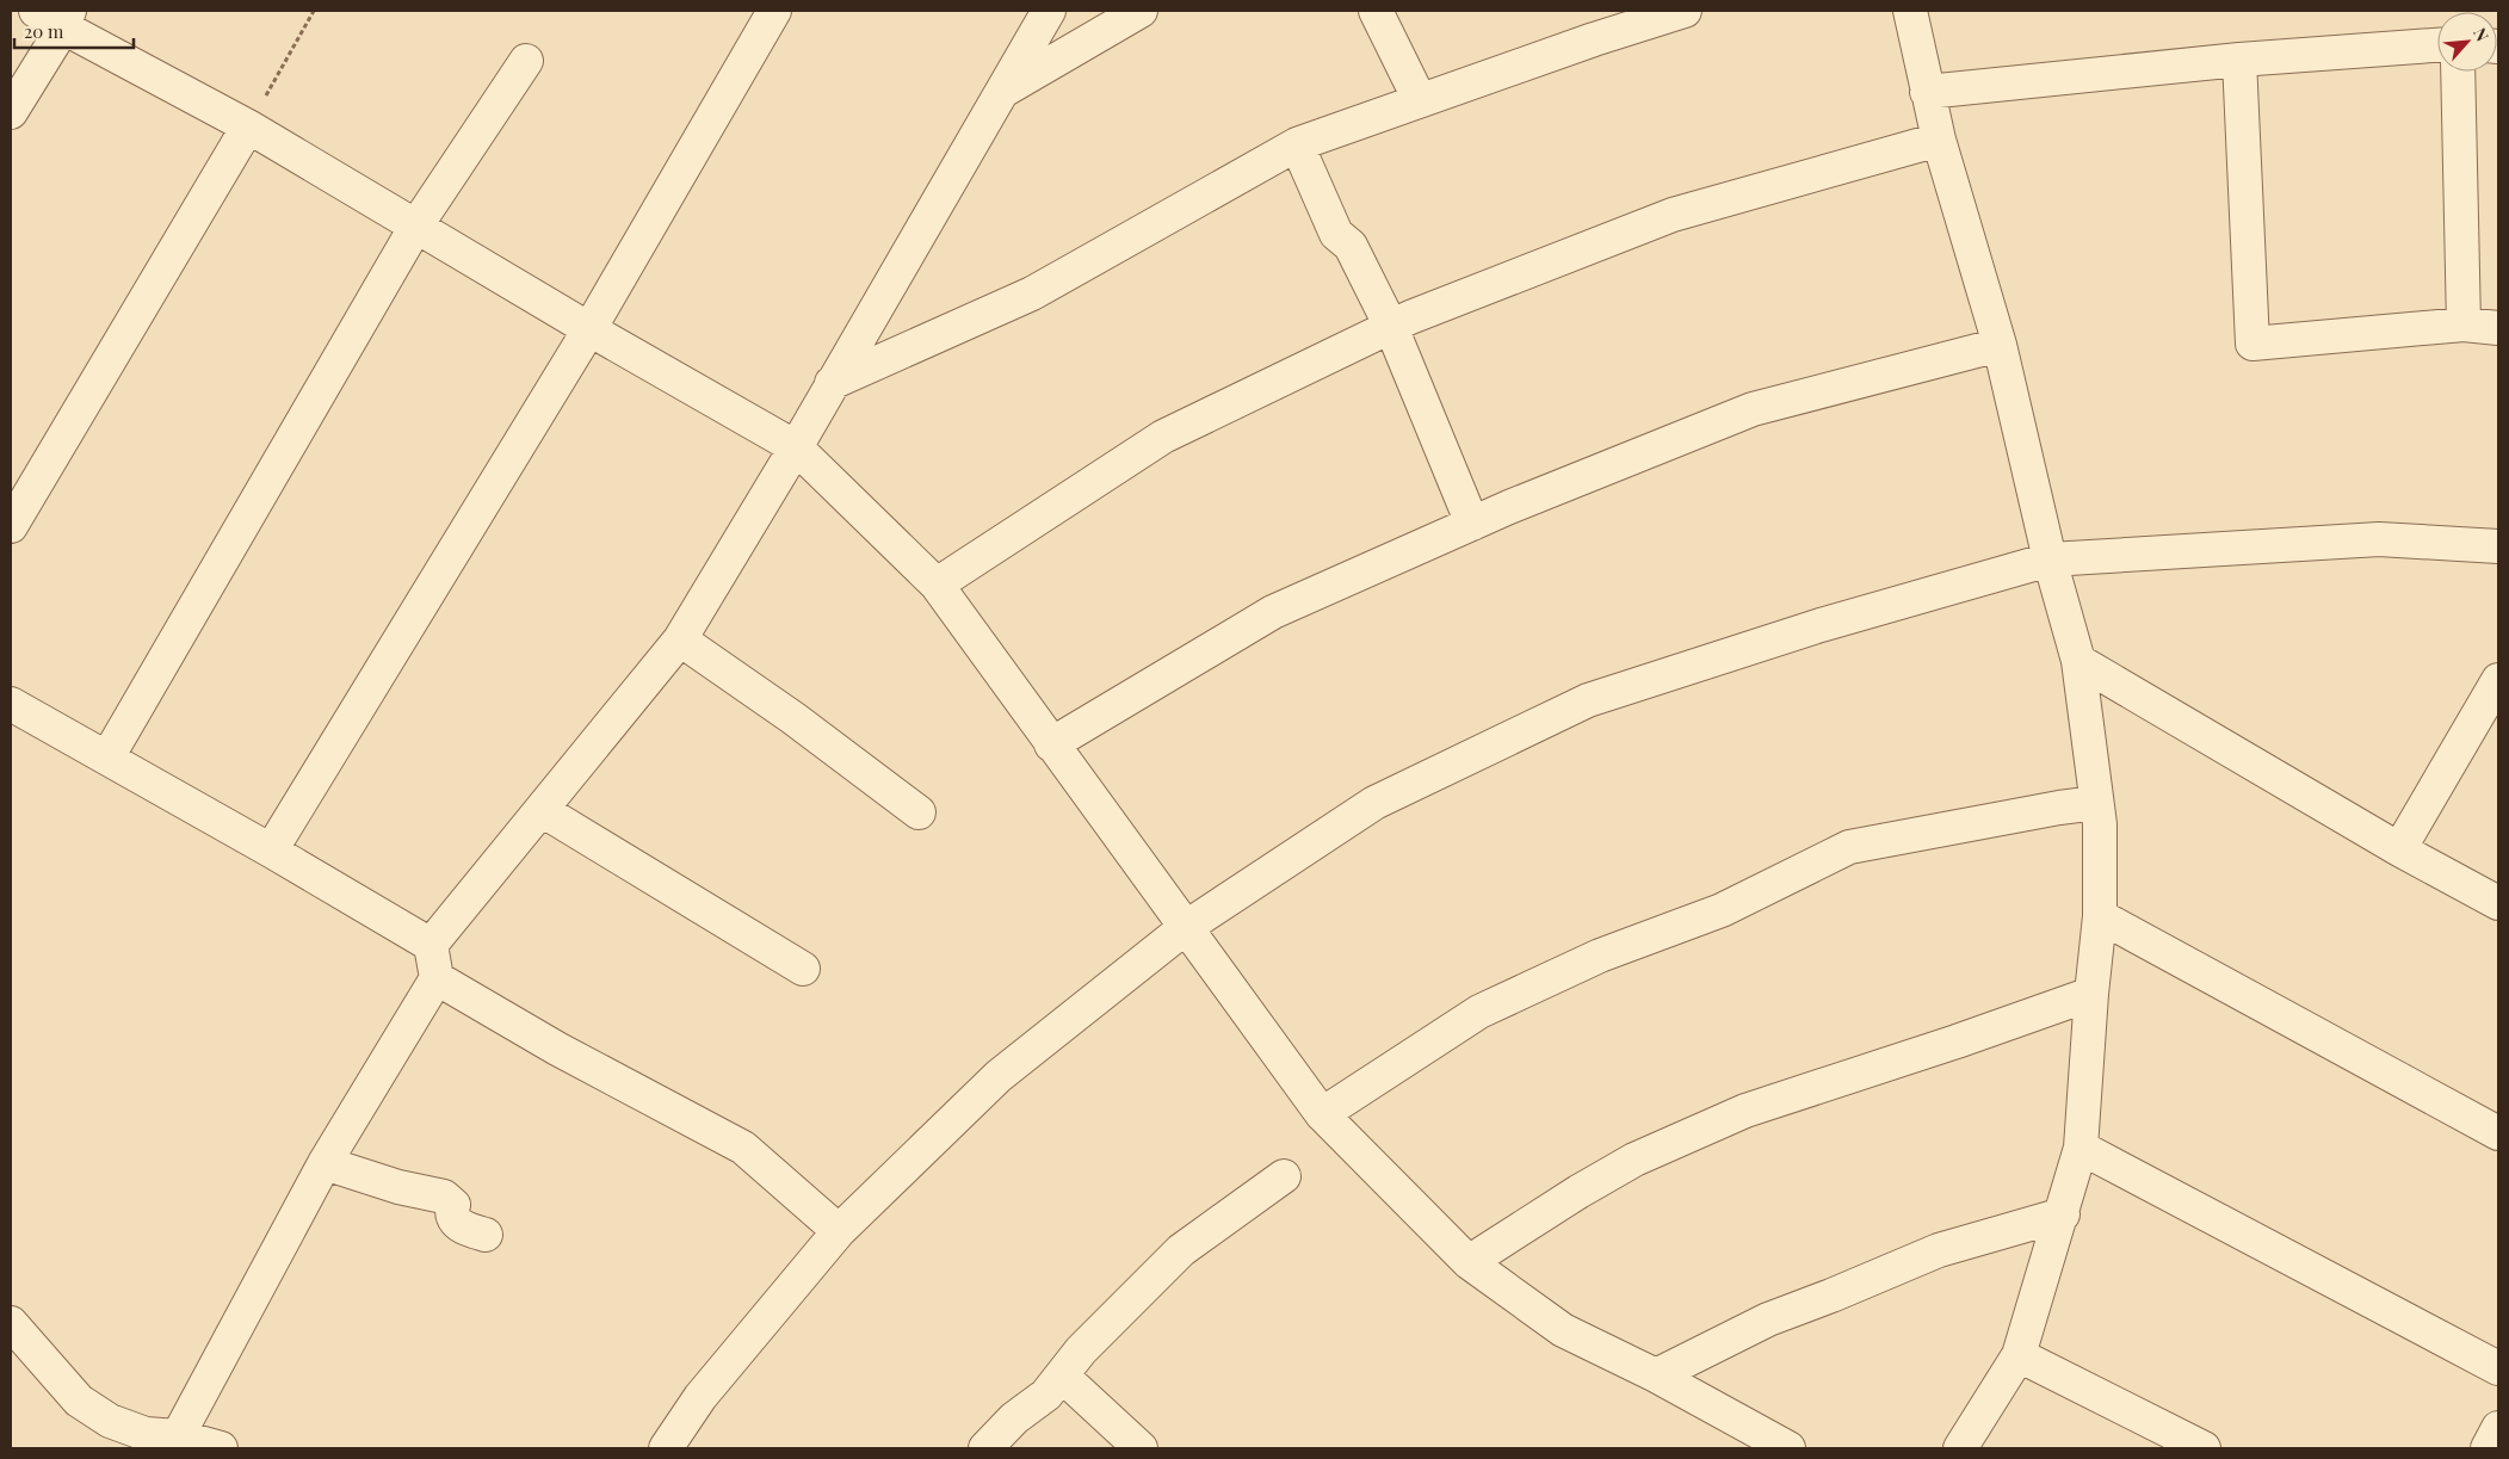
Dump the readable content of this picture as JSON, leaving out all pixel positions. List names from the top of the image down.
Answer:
{
  "scale_bar": "20 m",
  "north": "top right"
}
